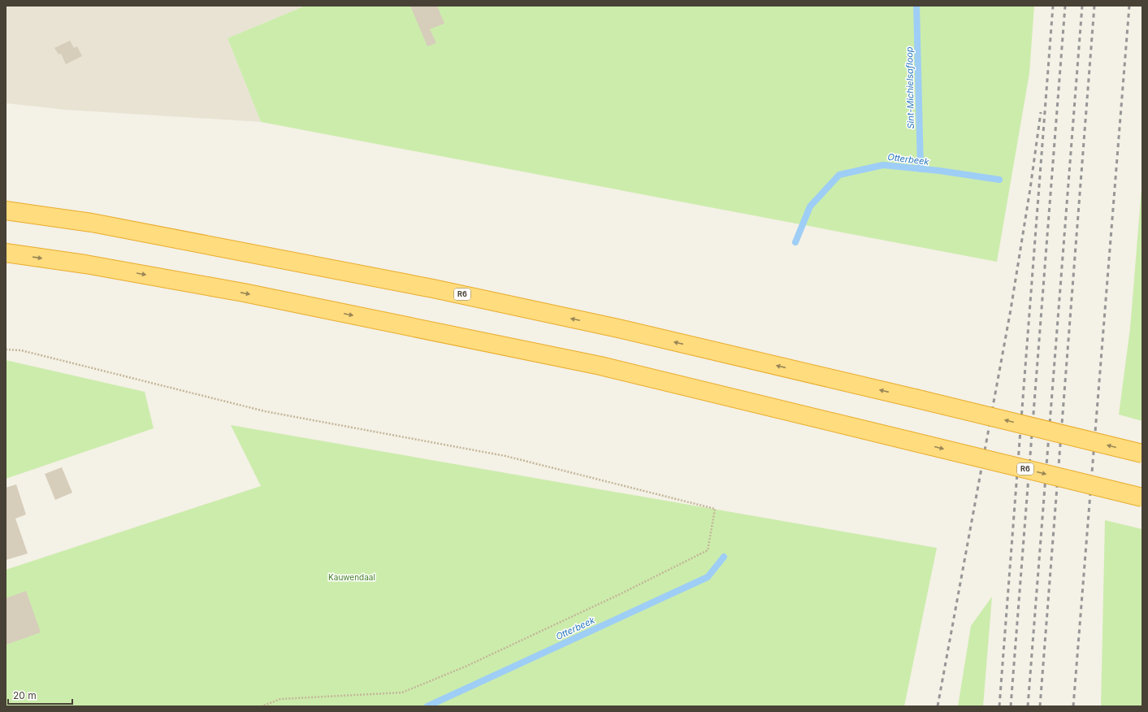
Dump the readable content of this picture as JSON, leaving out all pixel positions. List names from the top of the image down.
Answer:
{
  "streets": {
    "highway": ["R6"]
  },
  "water": ["Sint-Michielsafloop", "Otterbeek"],
  "parks": ["Kauwendaal"],
  "scale_bar": "20 m"
}
